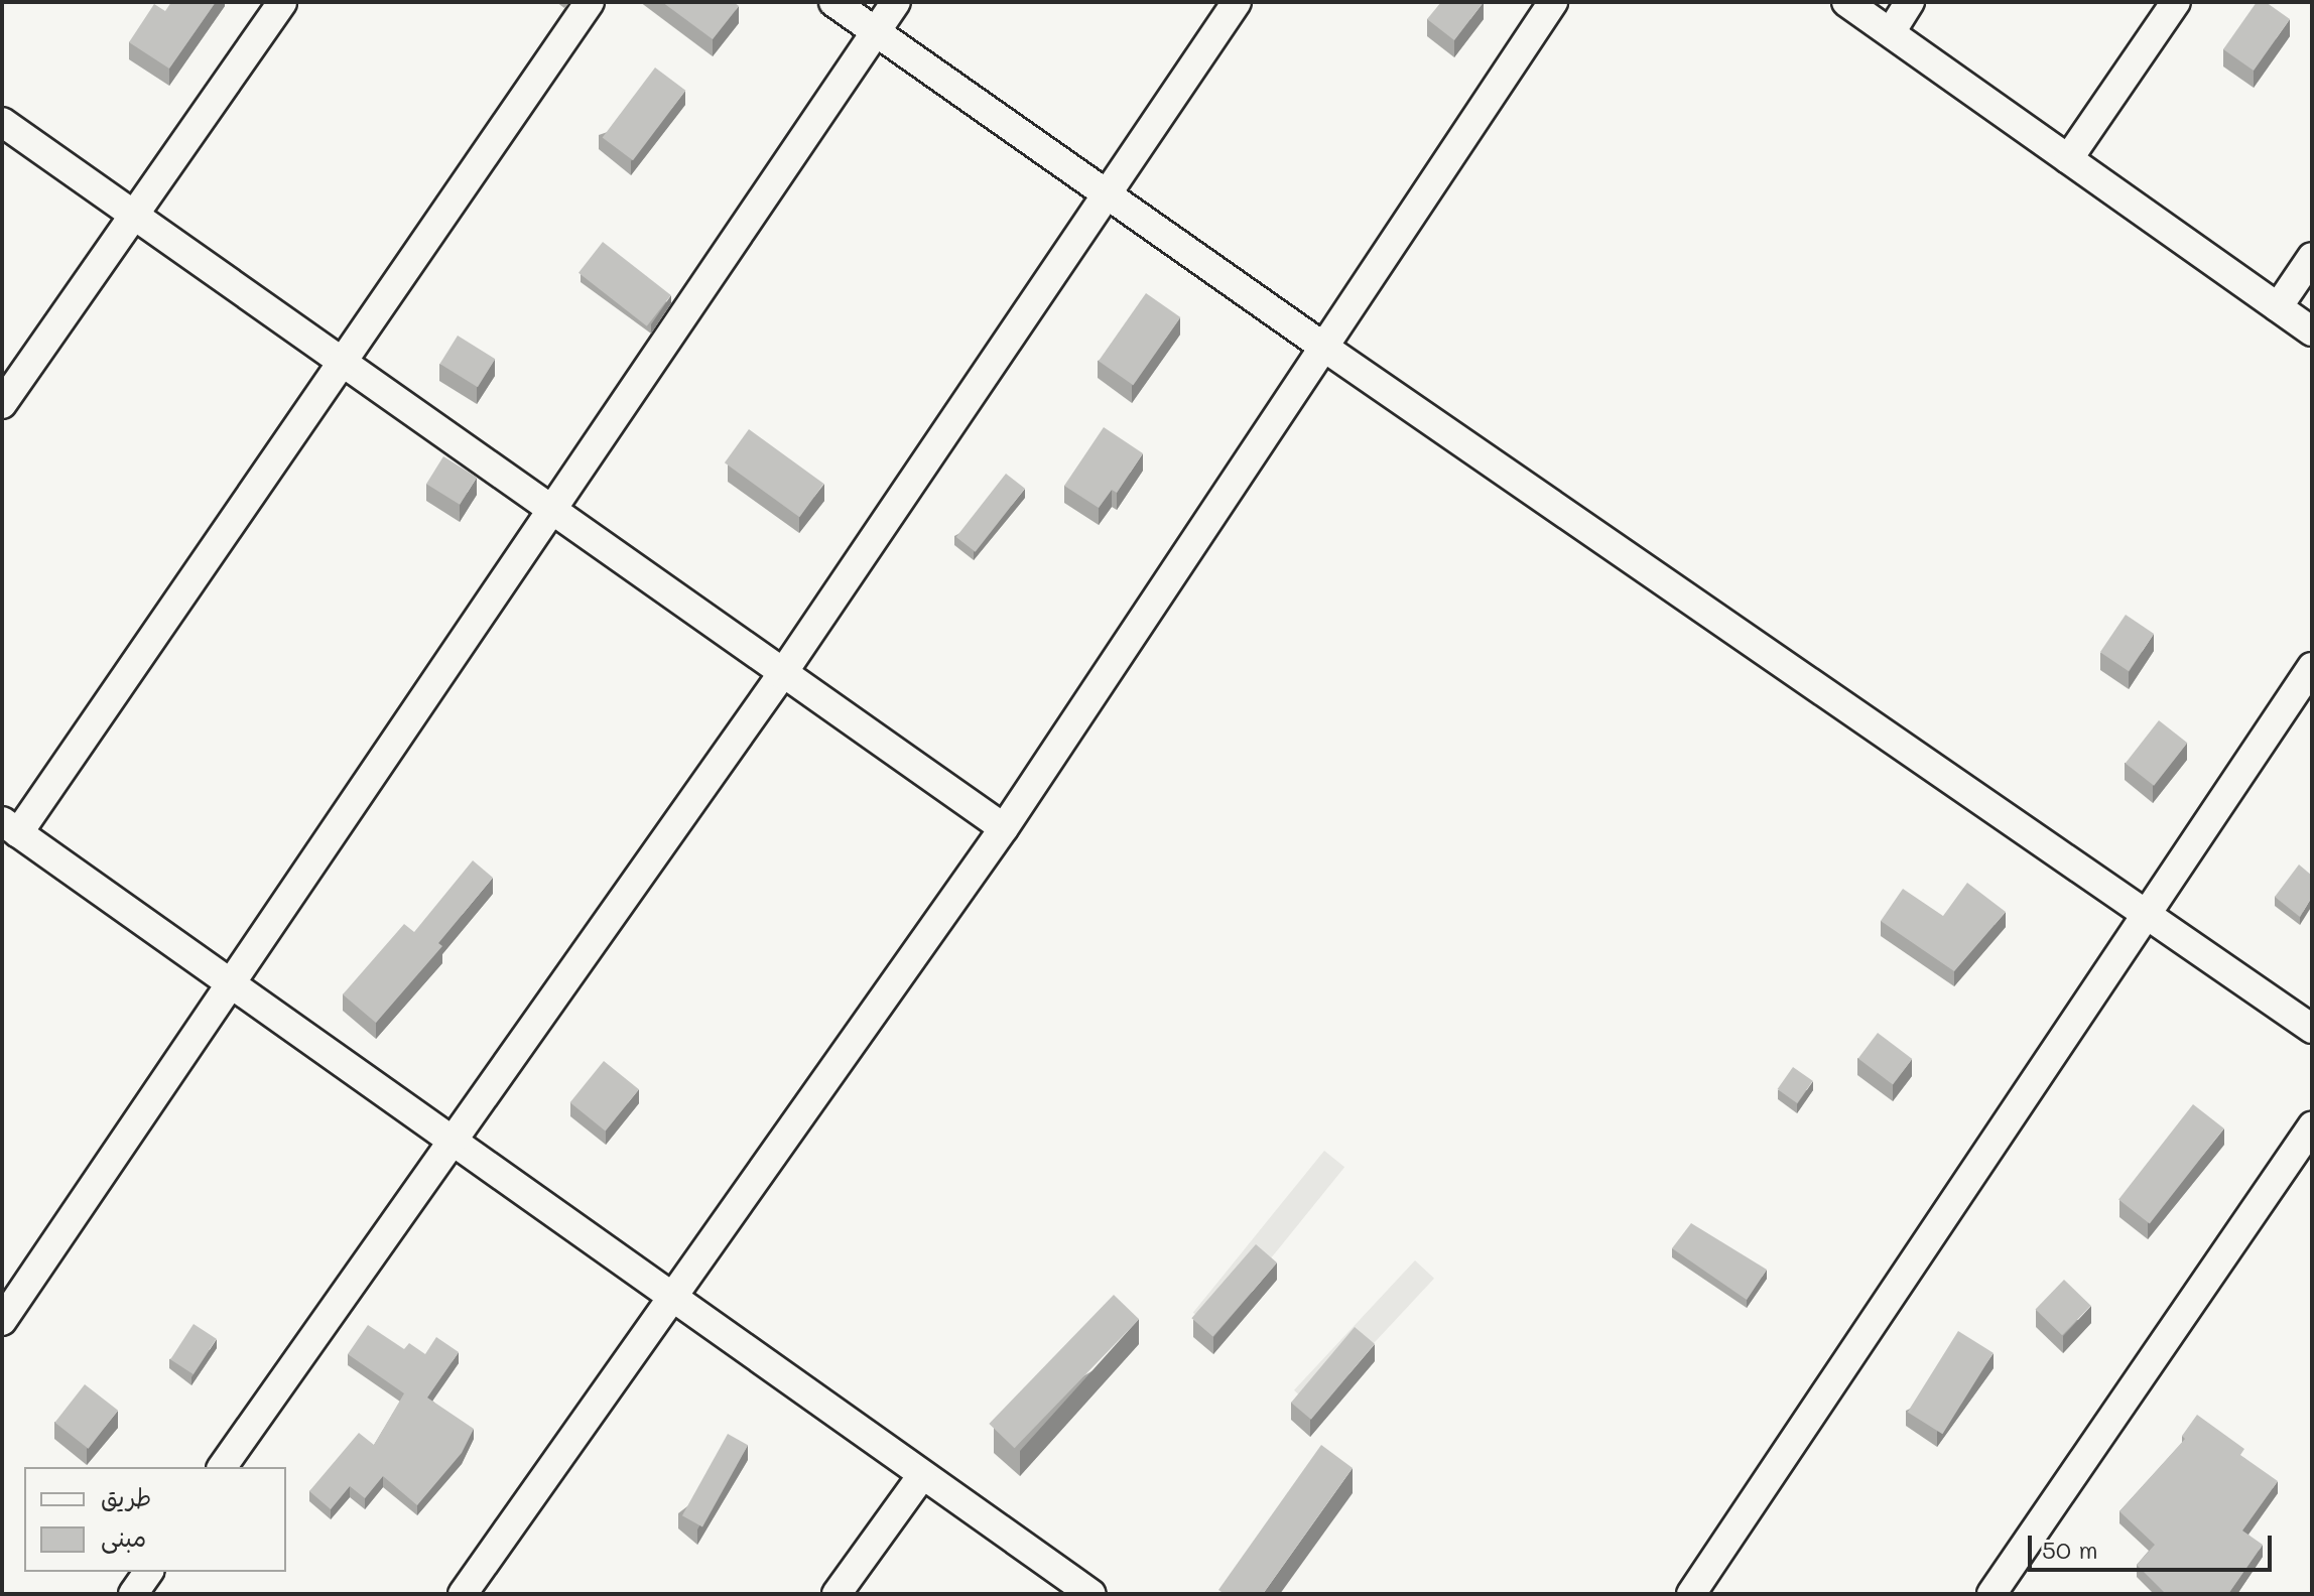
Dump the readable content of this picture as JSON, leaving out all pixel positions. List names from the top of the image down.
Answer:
{
  "legend": ["طريق", "مبنى"],
  "scale_bar": "50 m"
}
